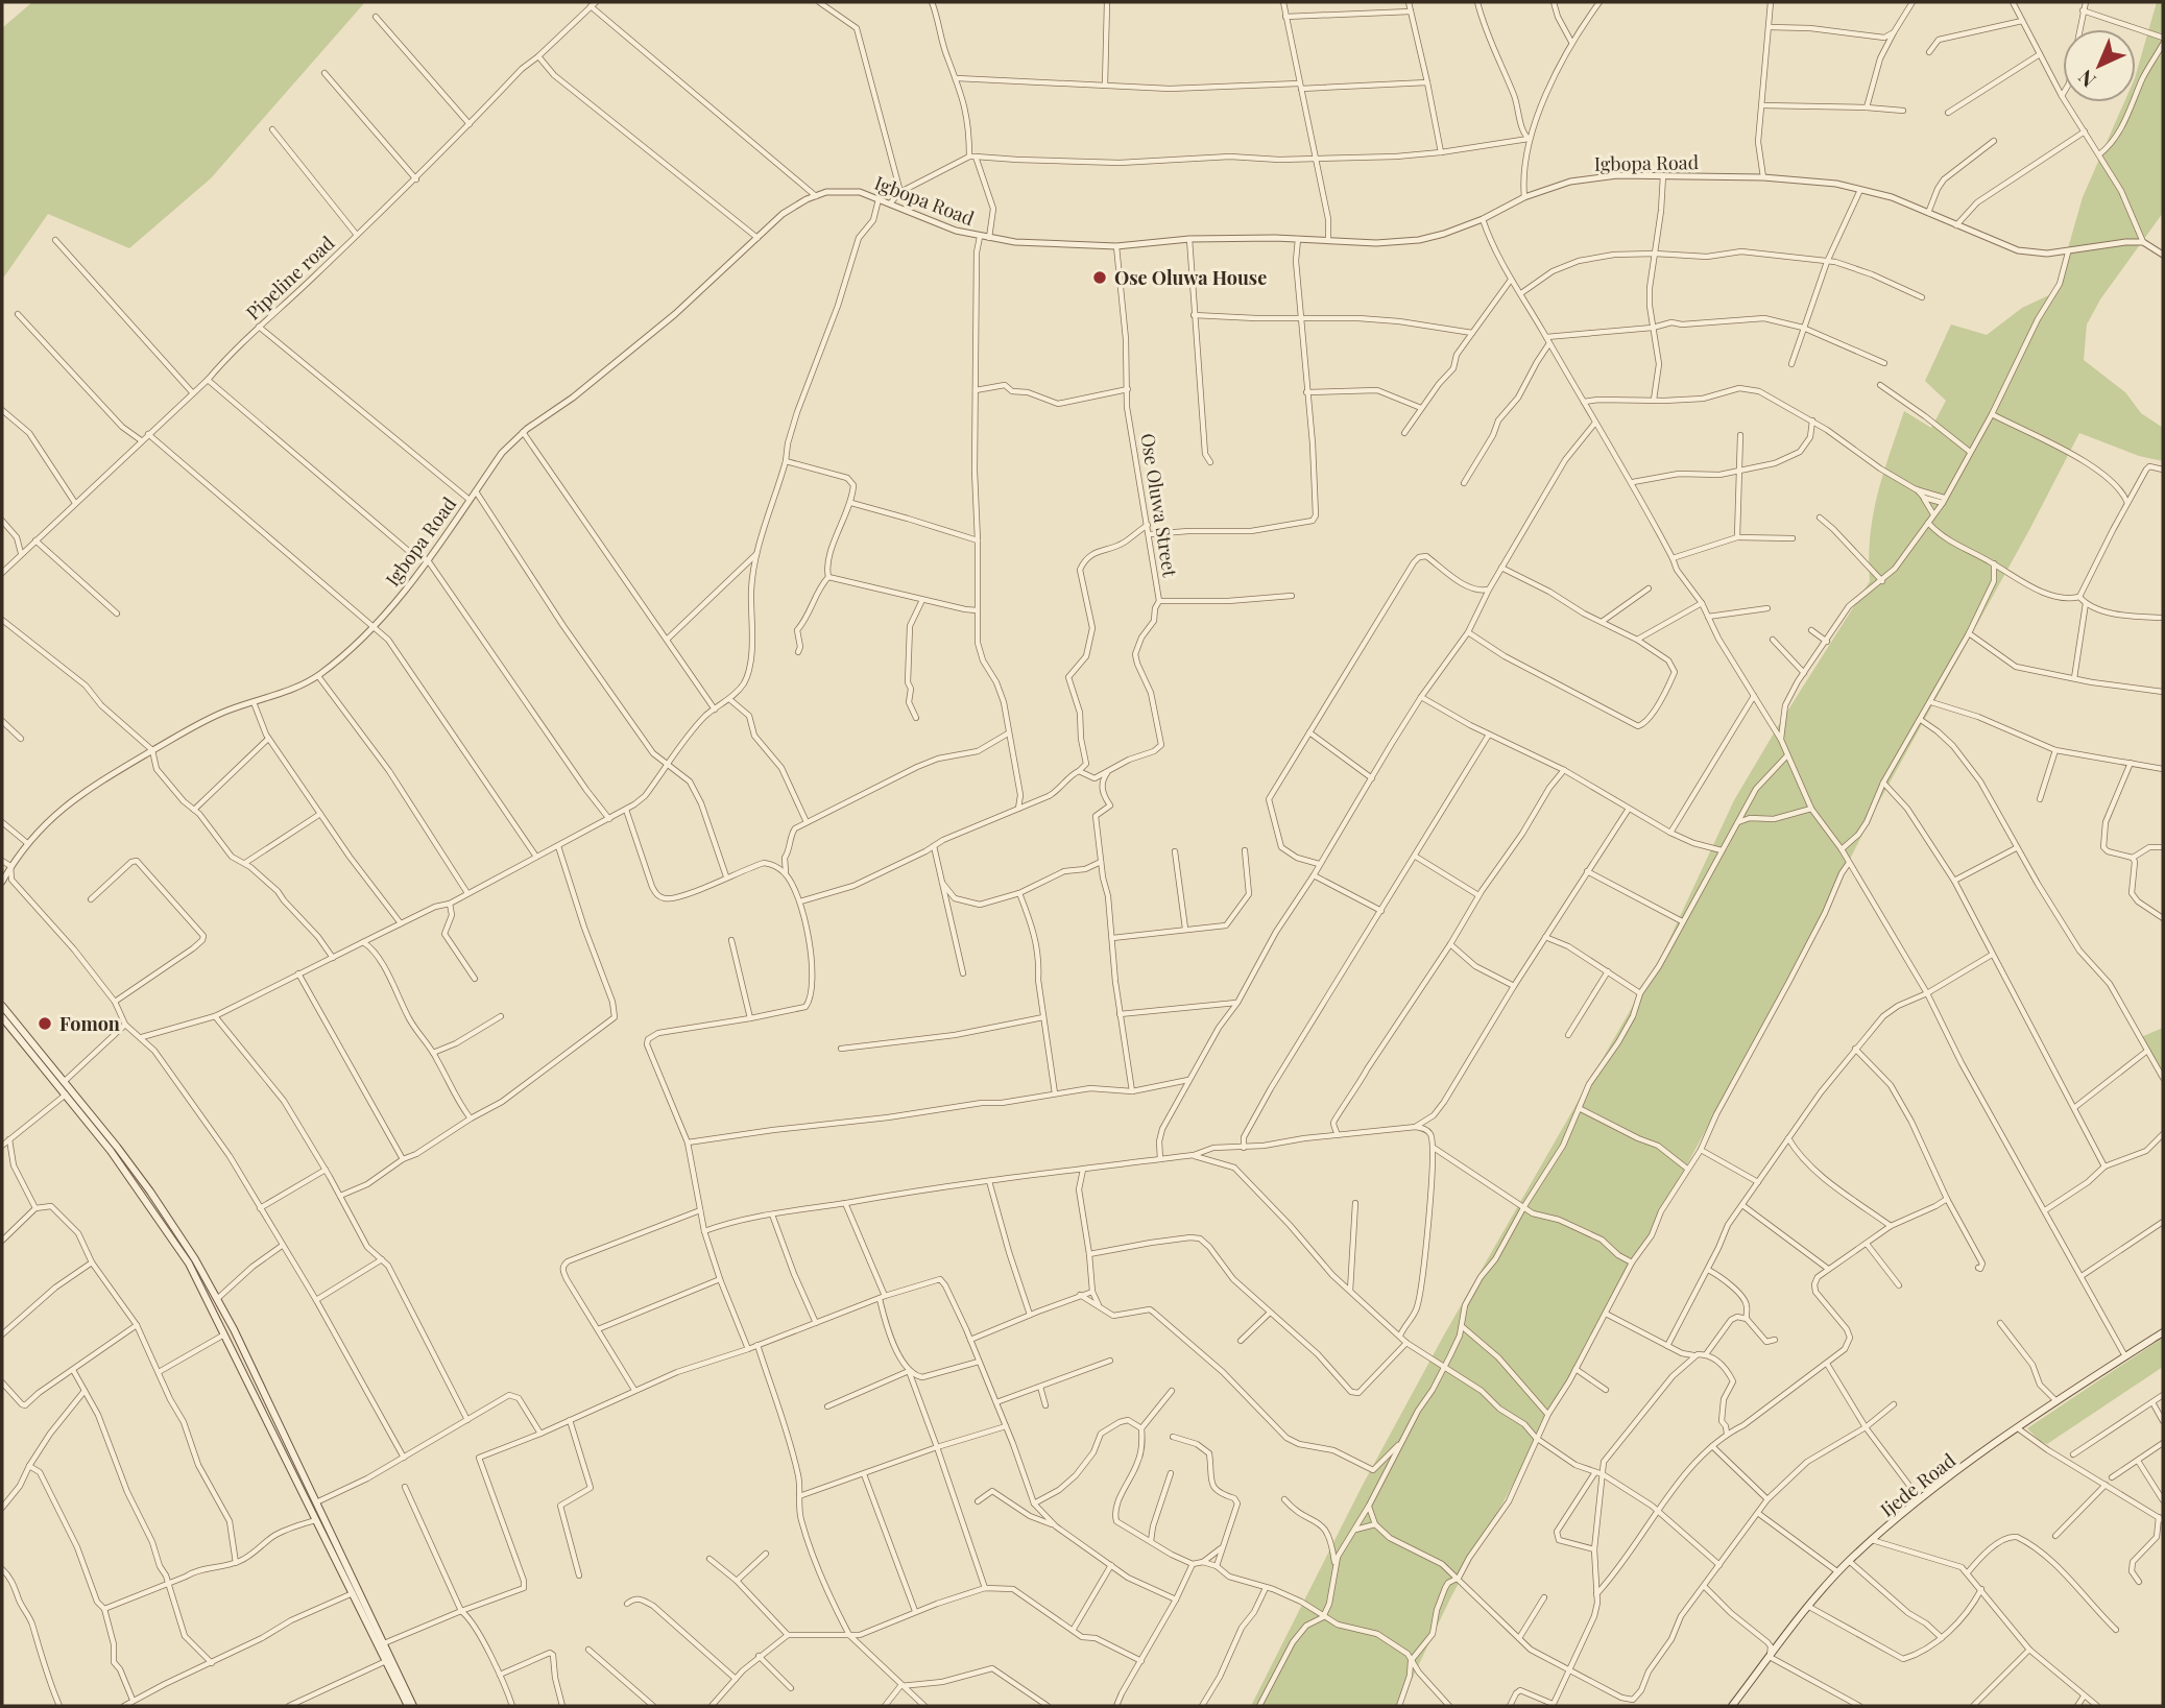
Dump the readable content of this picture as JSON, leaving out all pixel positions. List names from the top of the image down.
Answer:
{
  "streets": {
    "main road": ["Ijede Road"],
    "street": ["Igbopa Road", "Pipeline road", "Ose Oluwa Street"]
  },
  "crossings": [
    ["Igbopa Road", "Ose Oluwa Street"]
  ],
  "places": ["Ose Oluwa House", "Fomon"],
  "north": "bottom left"
}
